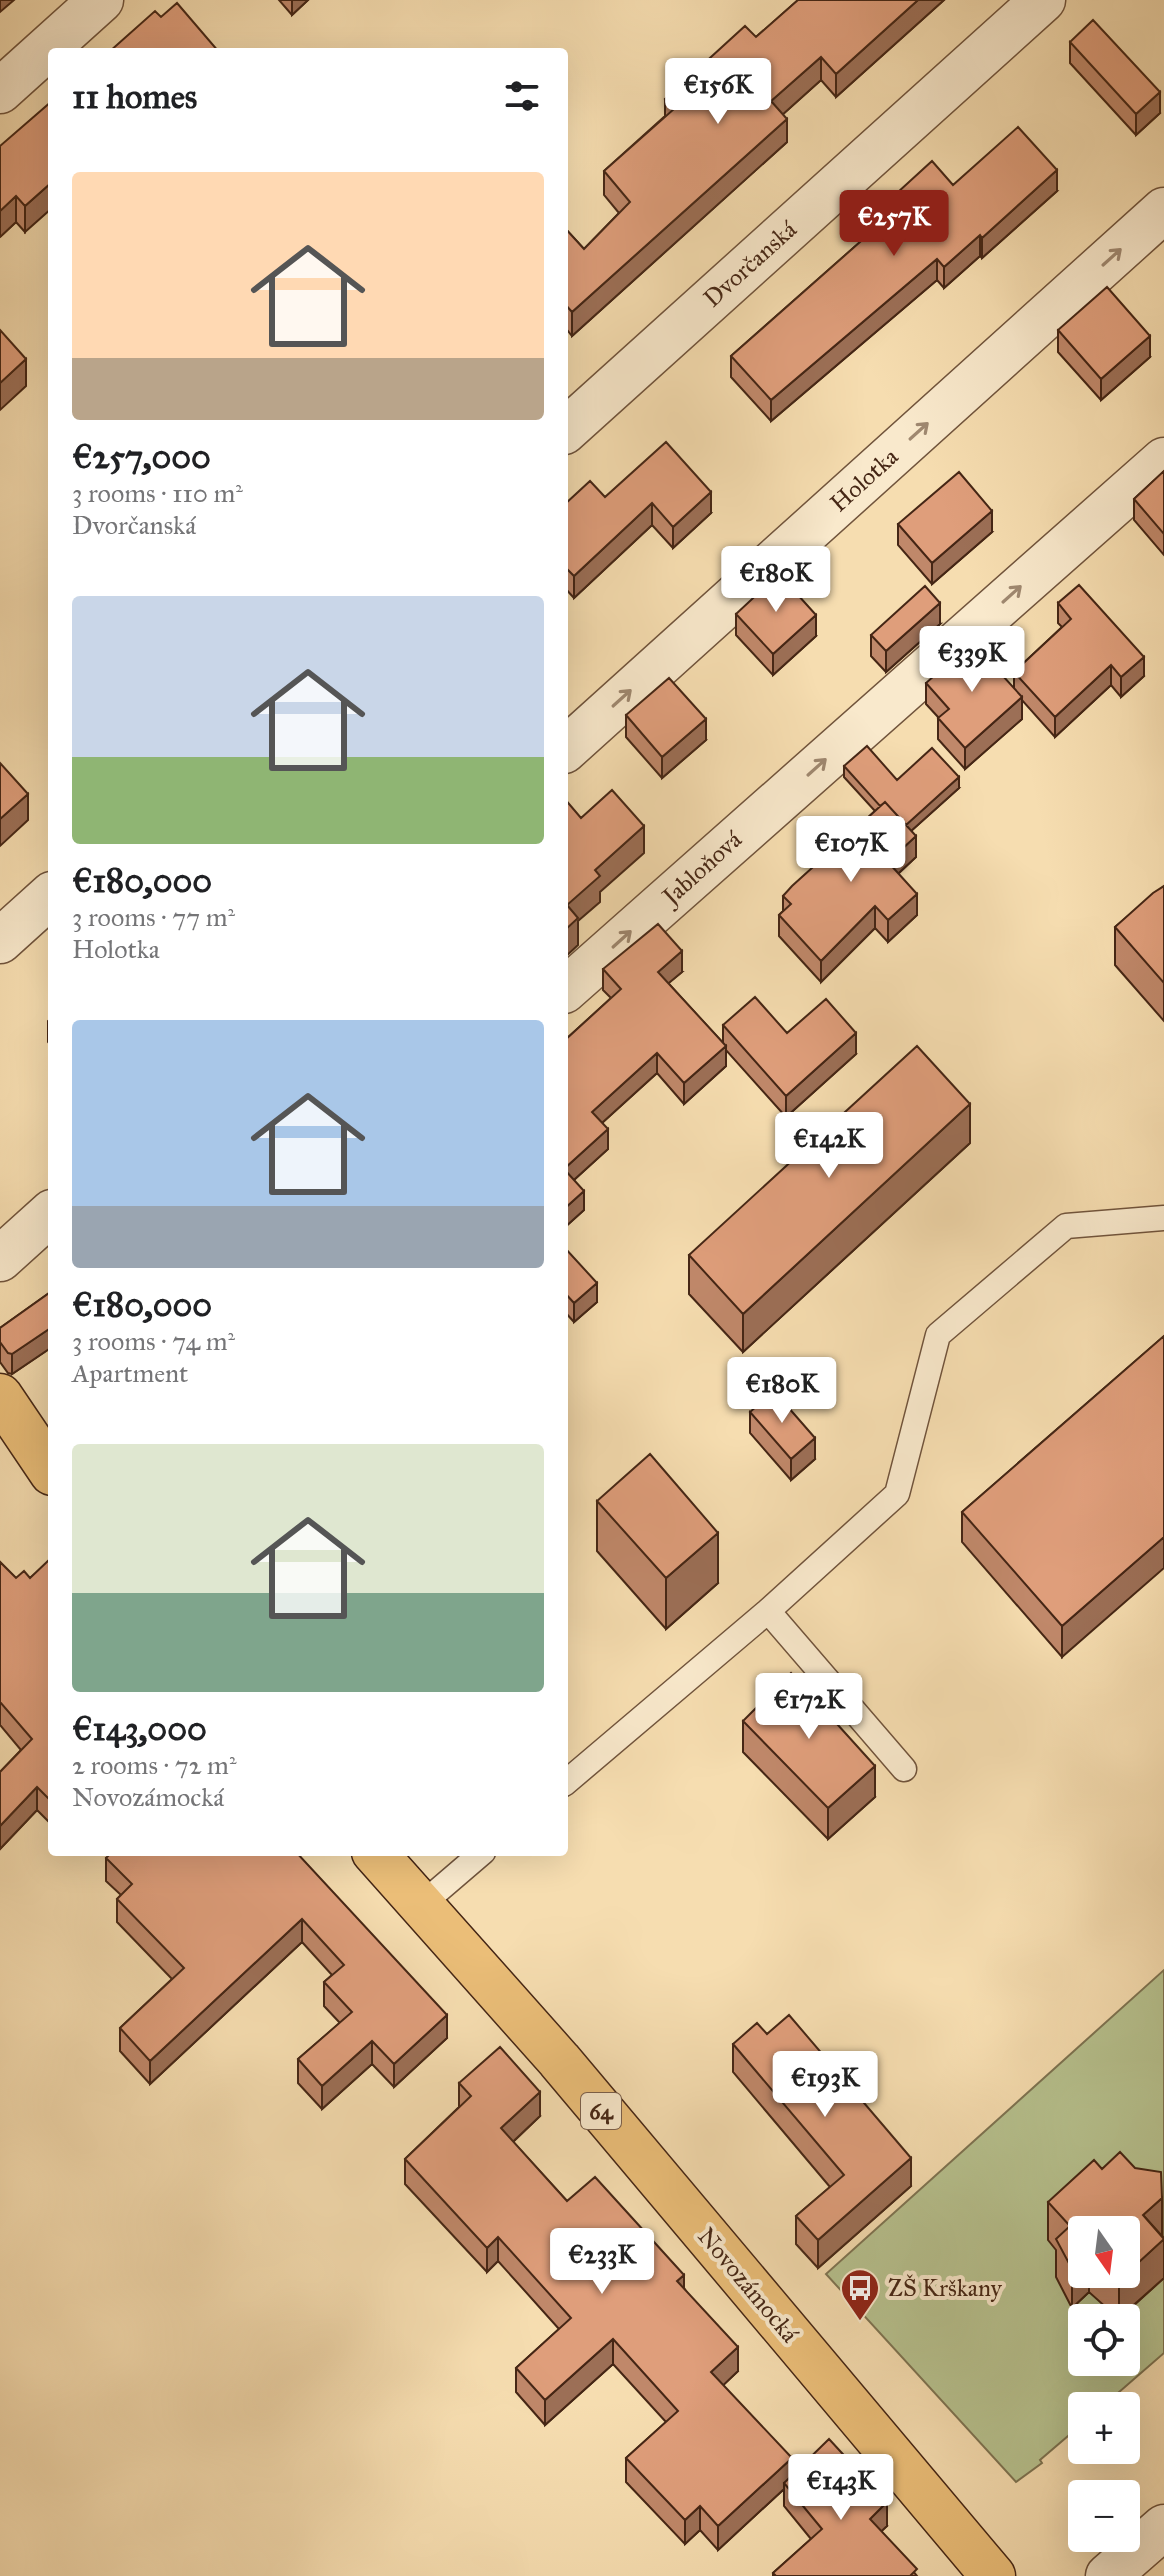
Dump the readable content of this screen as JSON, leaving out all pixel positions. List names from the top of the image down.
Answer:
{
  "streets": {
    "main road": ["64", "Novozámocká"],
    "street": ["Dvorčanská", "Holotka", "Jabloňová"]
  },
  "one_way": ["Holotka", "Jabloňová"],
  "places": {
    "bus stop": ["ZŠ Krškany"]
  },
  "north": "bottom",
  "page": {
    "heading": "11 homes",
    "price": [
      "€156K",
      "€257K",
      "€180K",
      "€339K",
      "€107K",
      "€142K",
      "€180K",
      "€172K",
      "€193K",
      "€233K",
      "€143K"
    ],
    "list": [
      {
        "name": "€257,000",
        "note": "3 rooms · 110 m² · Dvorčanská"
      },
      {
        "name": "€180,000",
        "note": "3 rooms · 77 m² · Holotka"
      },
      {
        "name": "€180,000",
        "note": "3 rooms · 74 m² · Apartment"
      },
      {
        "name": "€143,000",
        "note": "2 rooms · 72 m² · Novozámocká"
      }
    ],
    "map_buttons": ["+", "−"]
  }
}
